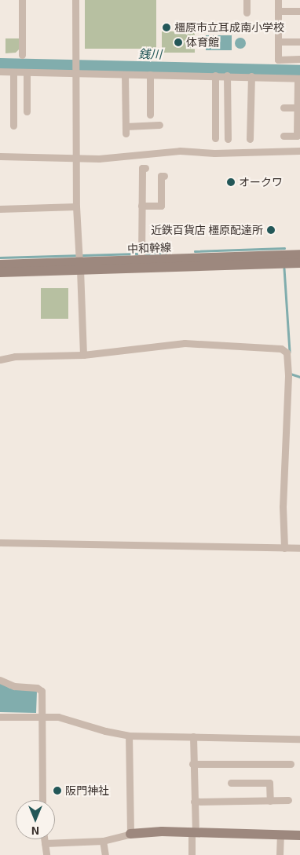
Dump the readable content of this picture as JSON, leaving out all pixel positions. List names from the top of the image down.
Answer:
{
  "streets": {
    "main road": ["中和幹線"]
  },
  "water": ["銭川"],
  "places": [
    "橿原市立耳成南小学校",
    "体育館",
    "オークワ",
    "近鉄百貨店 橿原配達所",
    "阪門神社"
  ],
  "north": "bottom"
}
